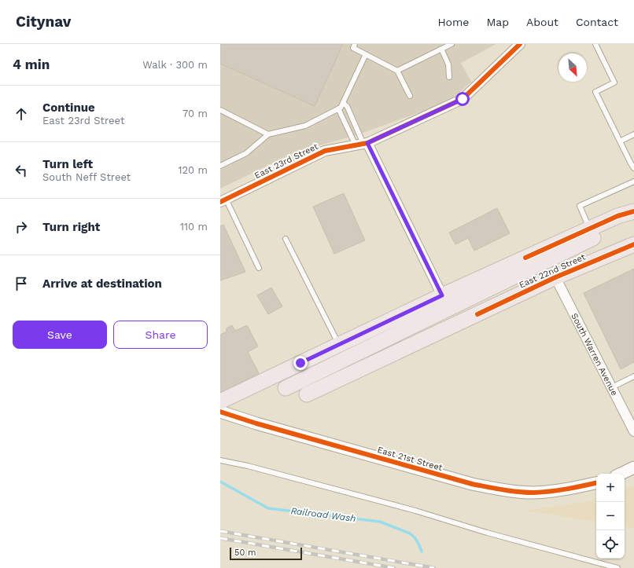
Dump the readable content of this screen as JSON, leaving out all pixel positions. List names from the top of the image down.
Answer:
{
  "streets": {
    "main road": ["East 22nd Street"],
    "street": ["East 23rd Street", "South Warren Avenue", "East 21st Street"]
  },
  "crossings": [
    ["East 22nd Street", "South Warren Avenue"]
  ],
  "water": ["Railroad Wash"],
  "scale_bar": "50 m",
  "north": "bottom right",
  "page": {
    "header": "Citynav",
    "nav": [
      "Home",
      "Map",
      "About",
      "Contact"
    ],
    "heading": ["4 min", "Walk · 300 m"],
    "list": [
      ["Continue", "East 23rd Street", "70 m"],
      ["Turn left", "South Neff Street", "120 m"],
      ["Turn right", "110 m"],
      "Arrive at destination"
    ],
    "buttons": ["Save", "Share"],
    "map_buttons": ["+", "−"],
    "scale": "50 m"
  }
}
